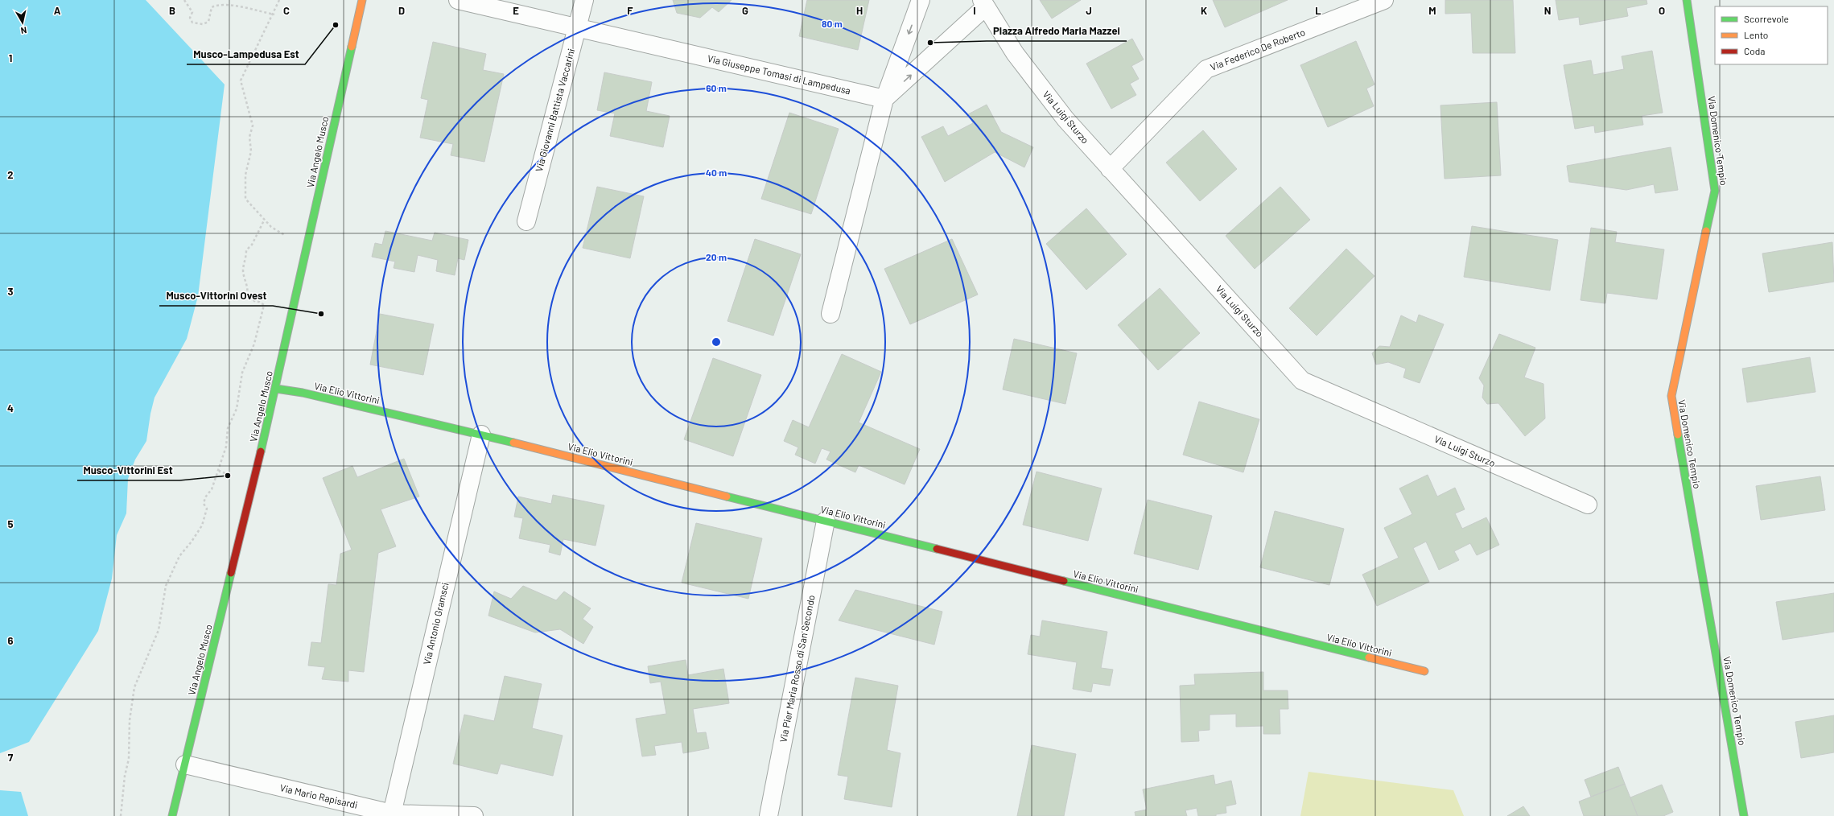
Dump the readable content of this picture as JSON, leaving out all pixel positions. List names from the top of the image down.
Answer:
{
  "streets": {
    "street": [
      "Via Federico De Roberto",
      "Via Giuseppe Tomasi di Lampedusa",
      "Via Giovanni Battista Vaccarini",
      "Via Luigi Sturzo",
      "Via Domenico Tempio",
      "Via Angelo Musco",
      "Via Elio Vittorini",
      "Via Antonio Gramsci",
      "Via Pier Maria Rosso di San Secondo",
      "Via Mario Rapisardi"
    ]
  },
  "crossings": [
    ["Via Federico De Roberto", "Via Luigi Sturzo"],
    ["Via Giuseppe Tomasi di Lampedusa", "Via Giovanni Battista Vaccarini"],
    ["Via Angelo Musco", "Via Elio Vittorini"],
    ["Via Angelo Musco", "Via Mario Rapisardi"],
    ["Via Elio Vittorini", "Via Antonio Gramsci"],
    ["Via Elio Vittorini", "Via Pier Maria Rosso di San Secondo"],
    ["Via Antonio Gramsci", "Via Mario Rapisardi"]
  ],
  "places": [
    "Musco-Lampedusa Est",
    "Piazza Alfredo Maria Mazzei",
    "Musco-Vittorini Ovest",
    "Musco-Vittorini Est"
  ],
  "legend": ["Scorrevole", "Lento", "Coda"],
  "north": "bottom",
  "grid": {
    "columns": [
      "A",
      "B",
      "C",
      "D",
      "E",
      "F",
      "G",
      "H",
      "I",
      "J",
      "K",
      "L",
      "M",
      "N",
      "O"
    ],
    "rows": [
      "1",
      "2",
      "3",
      "4",
      "5",
      "6",
      "7"
    ]
  },
  "rings": [
    "80 m",
    "60 m",
    "40 m",
    "20 m"
  ]
}
